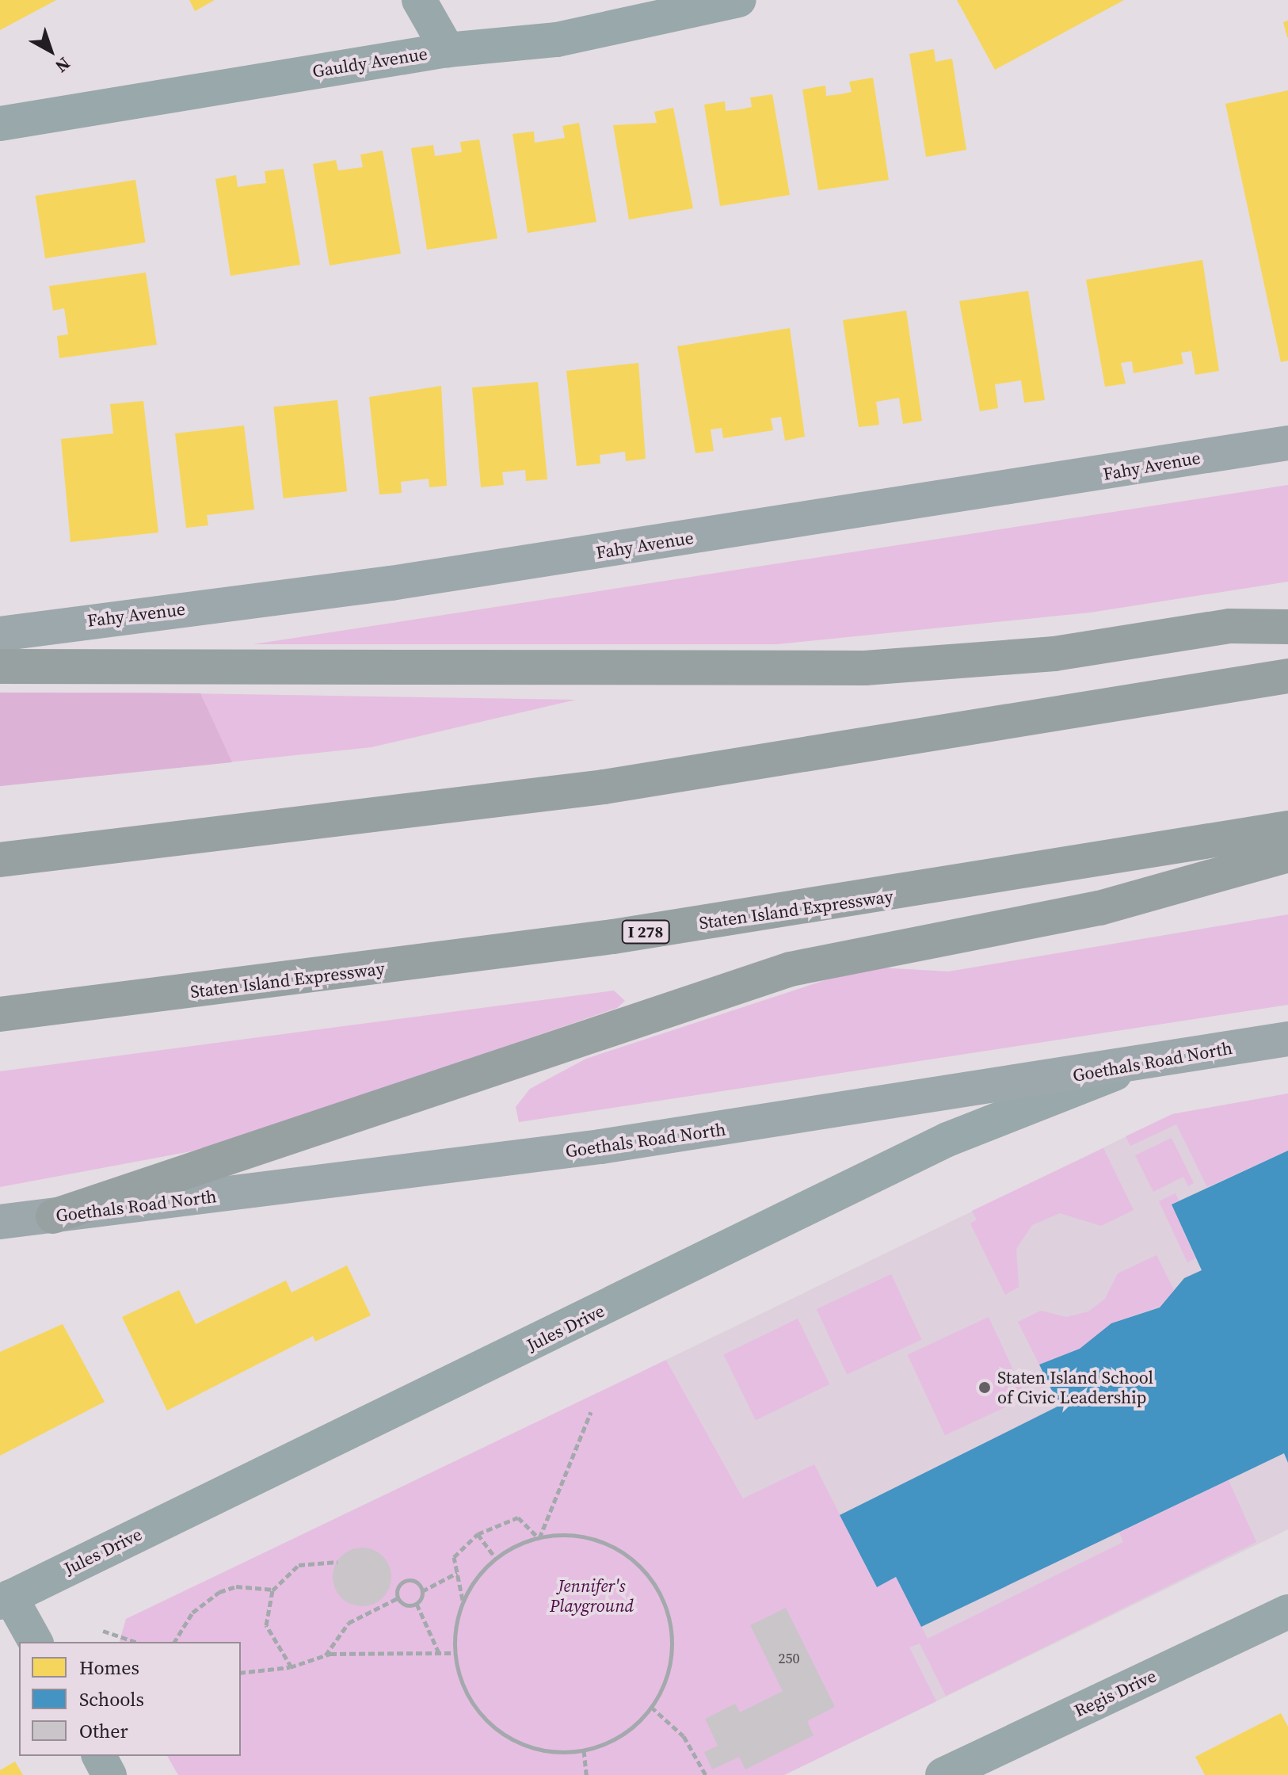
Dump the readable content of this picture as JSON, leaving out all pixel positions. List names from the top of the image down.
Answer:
{
  "streets": {
    "highway": ["Staten Island Expressway", "I 278"],
    "main road": ["Fahy Avenue", "Goethals Road North"],
    "street": ["Gauldy Avenue", "Jules Drive", "Regis Drive"]
  },
  "crossings": [
    ["Goethals Road North", "Jules Drive"]
  ],
  "parks": ["Jennifer's Playground"],
  "places": ["Staten Island School of Civic Leadership"],
  "house_numbers": ["250"],
  "legend": ["Homes", "Schools", "Other"],
  "north": "bottom right"
}
